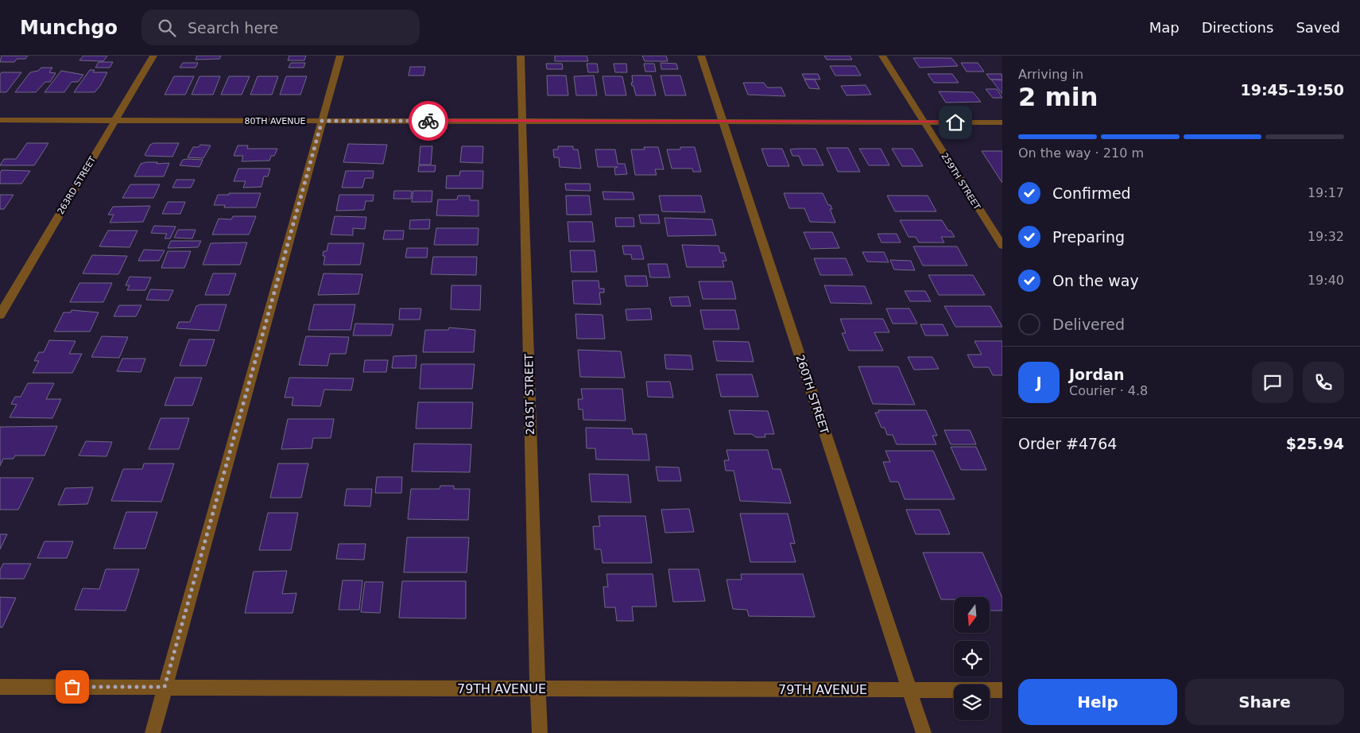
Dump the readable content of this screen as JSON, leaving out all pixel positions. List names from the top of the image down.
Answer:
{
  "streets": {
    "street": [
      "80TH AVENUE",
      "259TH STREET",
      "263RD STREET",
      "261ST STREET",
      "260TH STREET",
      "79TH AVENUE"
    ]
  },
  "crossings": [
    ["80TH AVENUE", "259TH STREET"],
    ["80TH AVENUE", "263RD STREET"],
    ["80TH AVENUE", "261ST STREET"],
    ["80TH AVENUE", "260TH STREET"],
    ["261ST STREET", "79TH AVENUE"],
    ["260TH STREET", "79TH AVENUE"]
  ],
  "north": "bottom",
  "page": {
    "header": "Munchgo",
    "search": "Search here",
    "nav": ["Map", "Directions", "Saved"],
    "heading": ["2 min", "Arriving in", "19:45–19:50"],
    "panel": [
      "Jordan",
      "Courier · 4.8",
      "Order #4764",
      "$25.94"
    ],
    "bar": "On the way · 210 m",
    "list": [
      ["Confirmed", "19:17"],
      ["Preparing", "19:32"],
      ["On the way", "19:40"],
      "Delivered"
    ],
    "round": "J",
    "buttons": ["Help", "Share"]
  }
}
